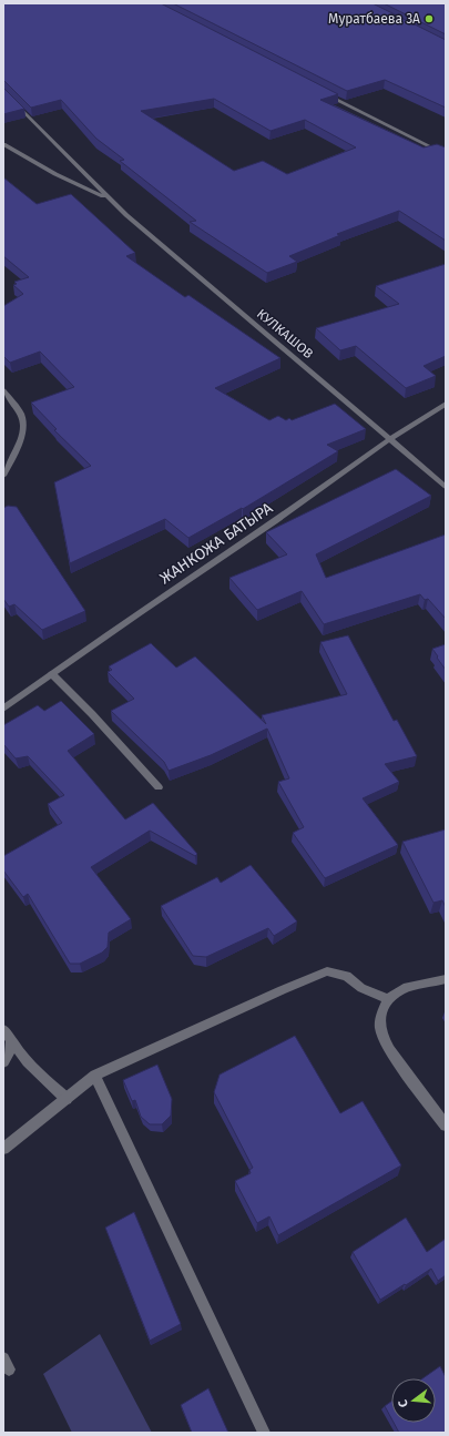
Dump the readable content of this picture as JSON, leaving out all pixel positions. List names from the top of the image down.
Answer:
{
  "streets": {
    "street": ["КУЛКАШОВ", "ЖАНКОЖА БАТЫРА"]
  },
  "crossings": [
    ["КУЛКАШОВ", "ЖАНКОЖА БАТЫРА"]
  ],
  "places": ["Муратбаева 3А"],
  "north": "left"
}
